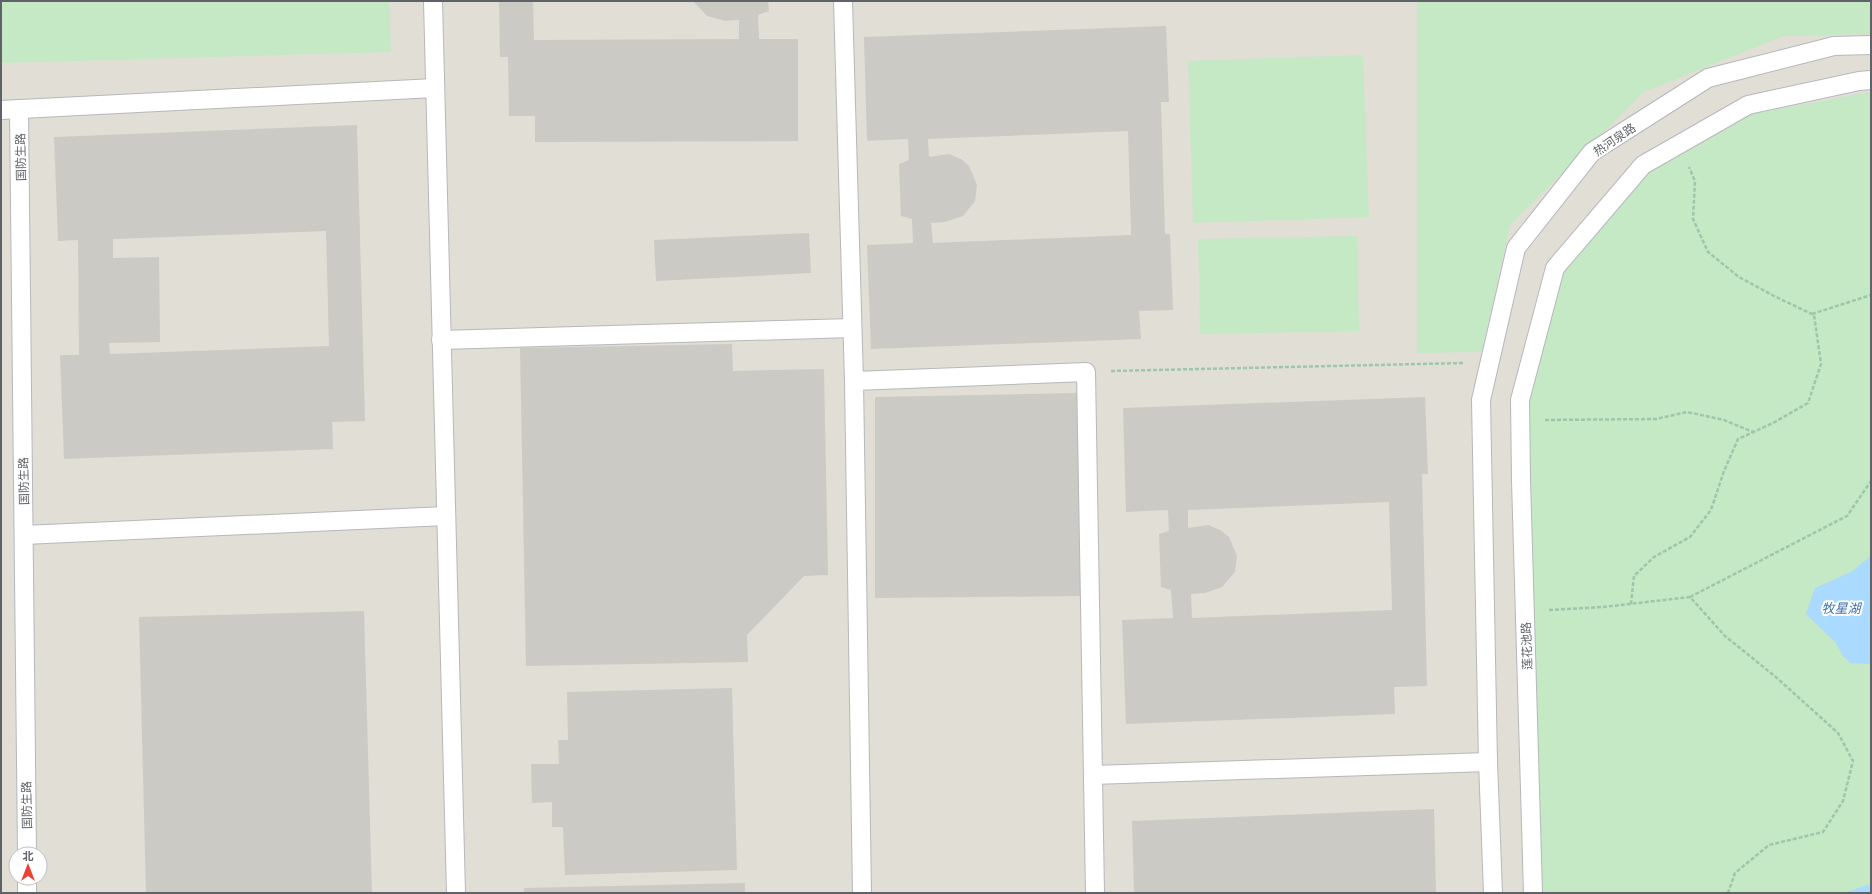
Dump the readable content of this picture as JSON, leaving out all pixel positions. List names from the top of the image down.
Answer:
{
  "streets": {
    "lane": ["热河泉路", "国防生路", "莲花池路"]
  },
  "water": ["牧星湖"],
  "north": "top"
}
